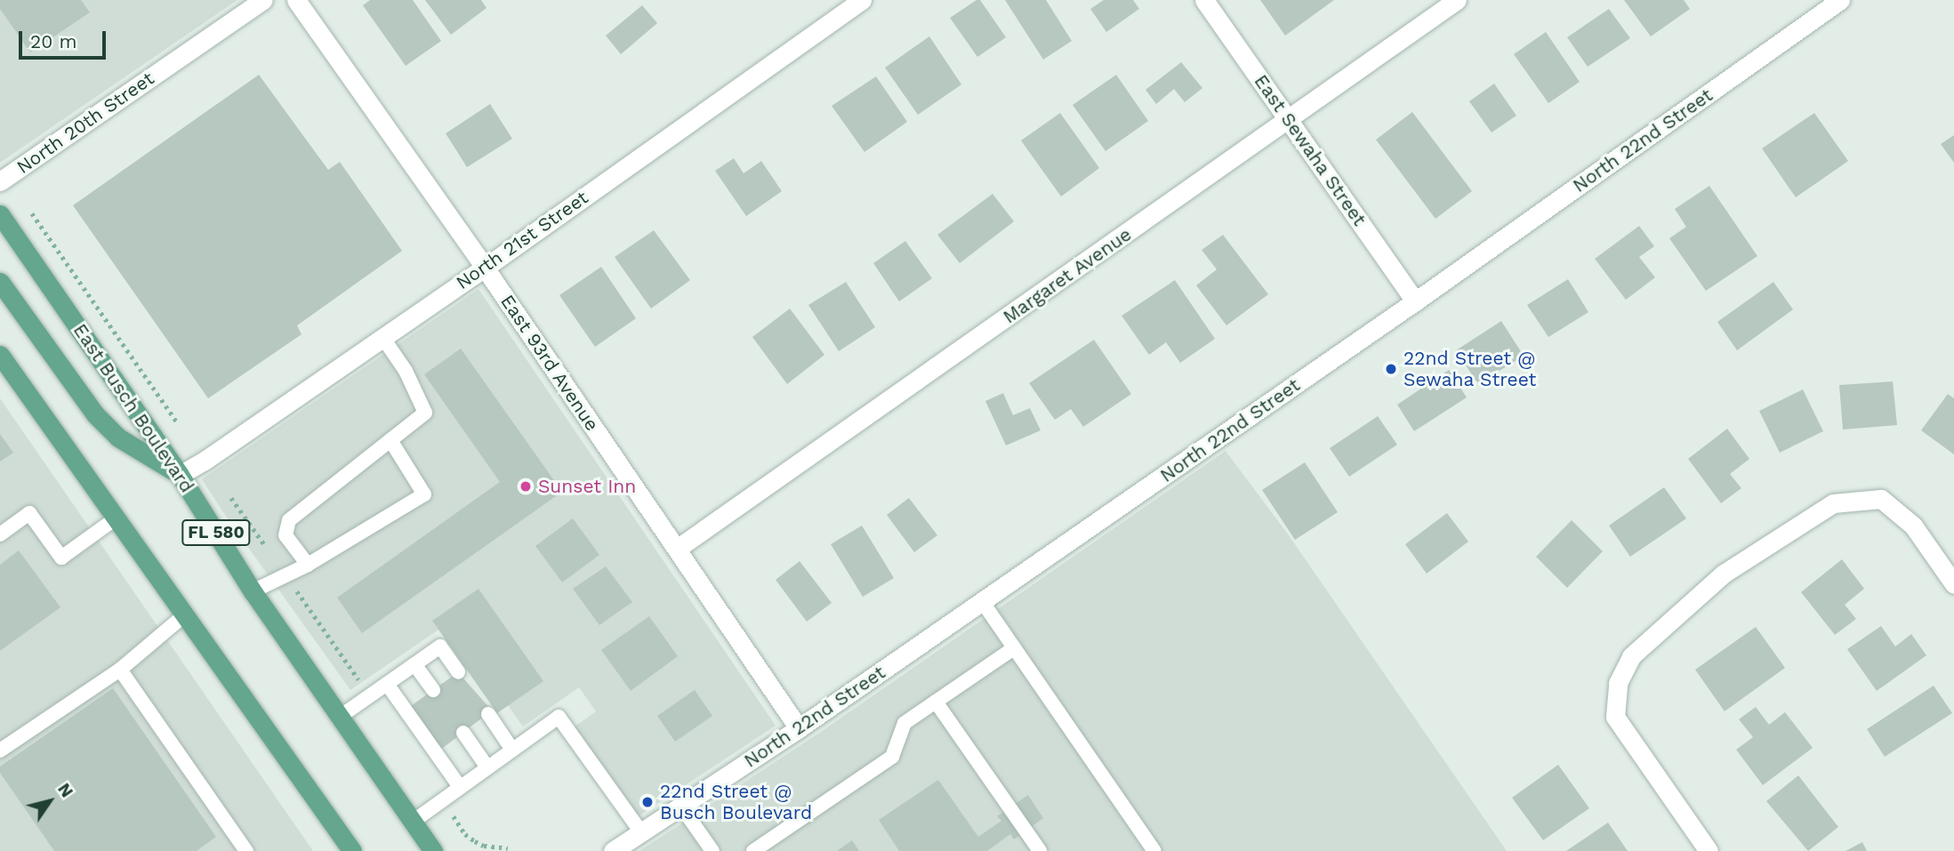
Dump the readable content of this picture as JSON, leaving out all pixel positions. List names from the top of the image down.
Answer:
{
  "streets": {
    "main road": ["East Busch Boulevard", "FL 580"],
    "street": [
      "North 20th Street",
      "North 22nd Street",
      "East Sewaha Street",
      "North 21st Street",
      "Margaret Avenue",
      "East 93rd Avenue"
    ]
  },
  "crossings": [
    ["North 22nd Street", "East Sewaha Street"],
    ["North 22nd Street", "East 93rd Avenue"],
    ["East Sewaha Street", "Margaret Avenue"],
    ["North 21st Street", "East 93rd Avenue"],
    ["North 21st Street", "East Busch Boulevard"],
    ["Margaret Avenue", "East 93rd Avenue"]
  ],
  "places": ["22nd Street @ Sewaha Street", "Sunset Inn", "22nd Street @ Busch Boulevard"],
  "scale_bar": "20 m",
  "north": "top right"
}
